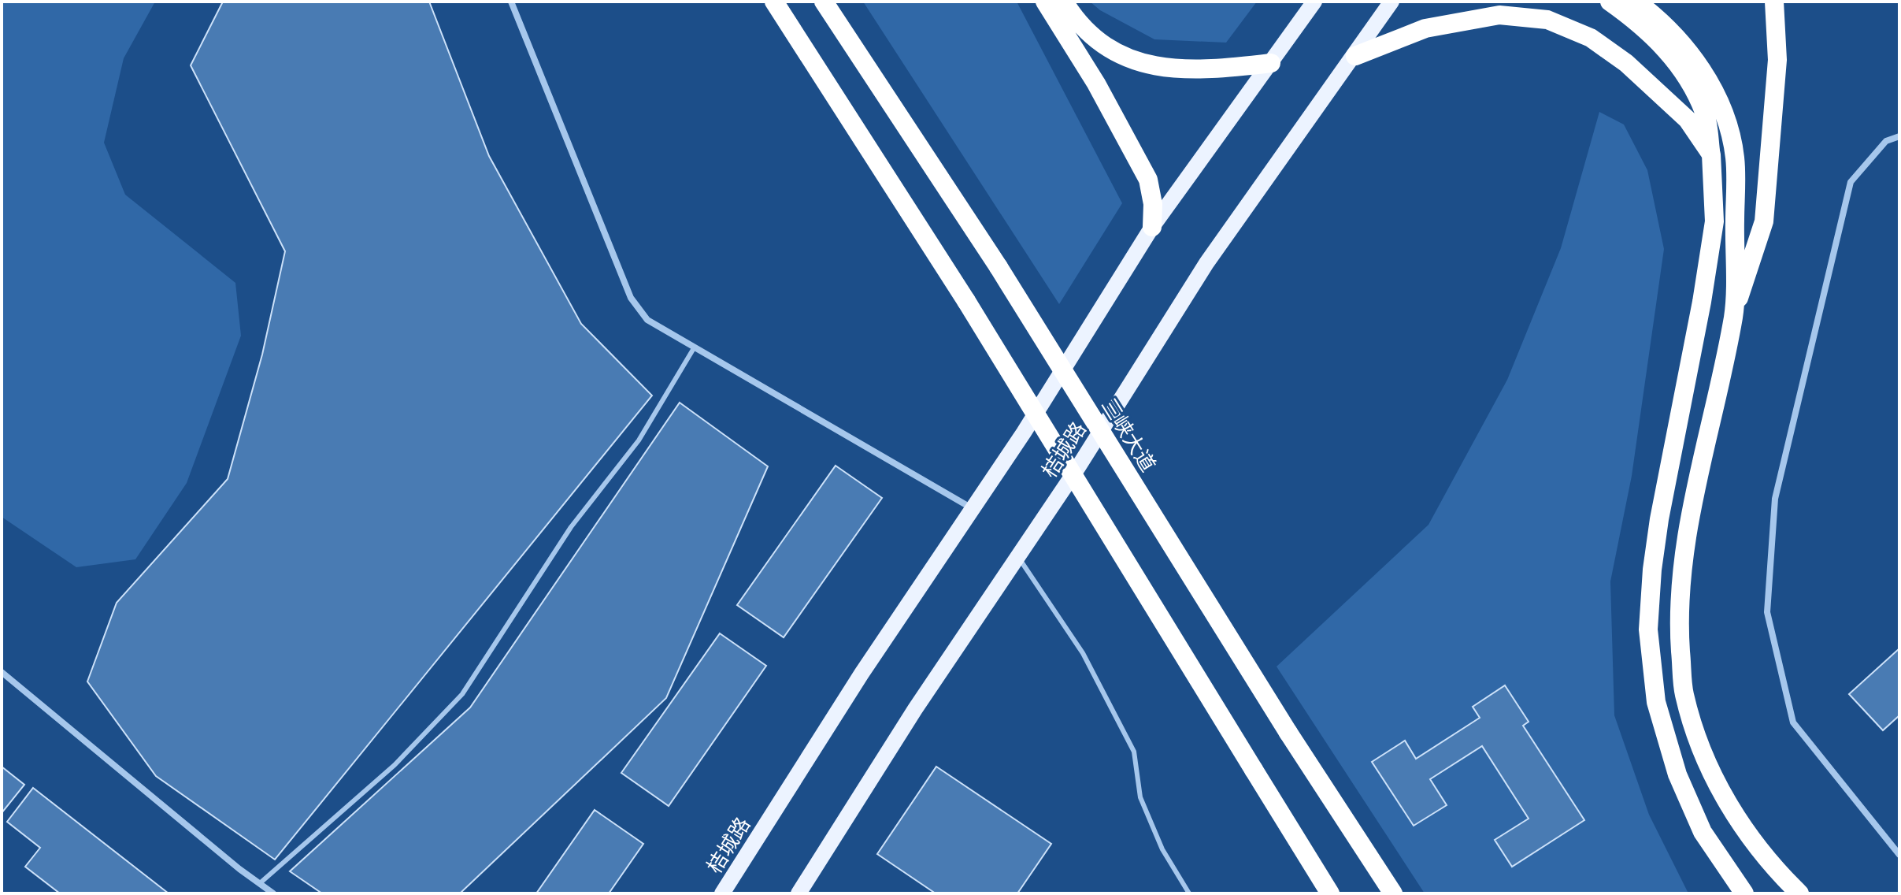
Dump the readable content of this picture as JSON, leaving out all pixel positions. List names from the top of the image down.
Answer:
{
  "streets": {
    "highway": ["三峡大道"],
    "main road": ["桔城路"]
  }
}
